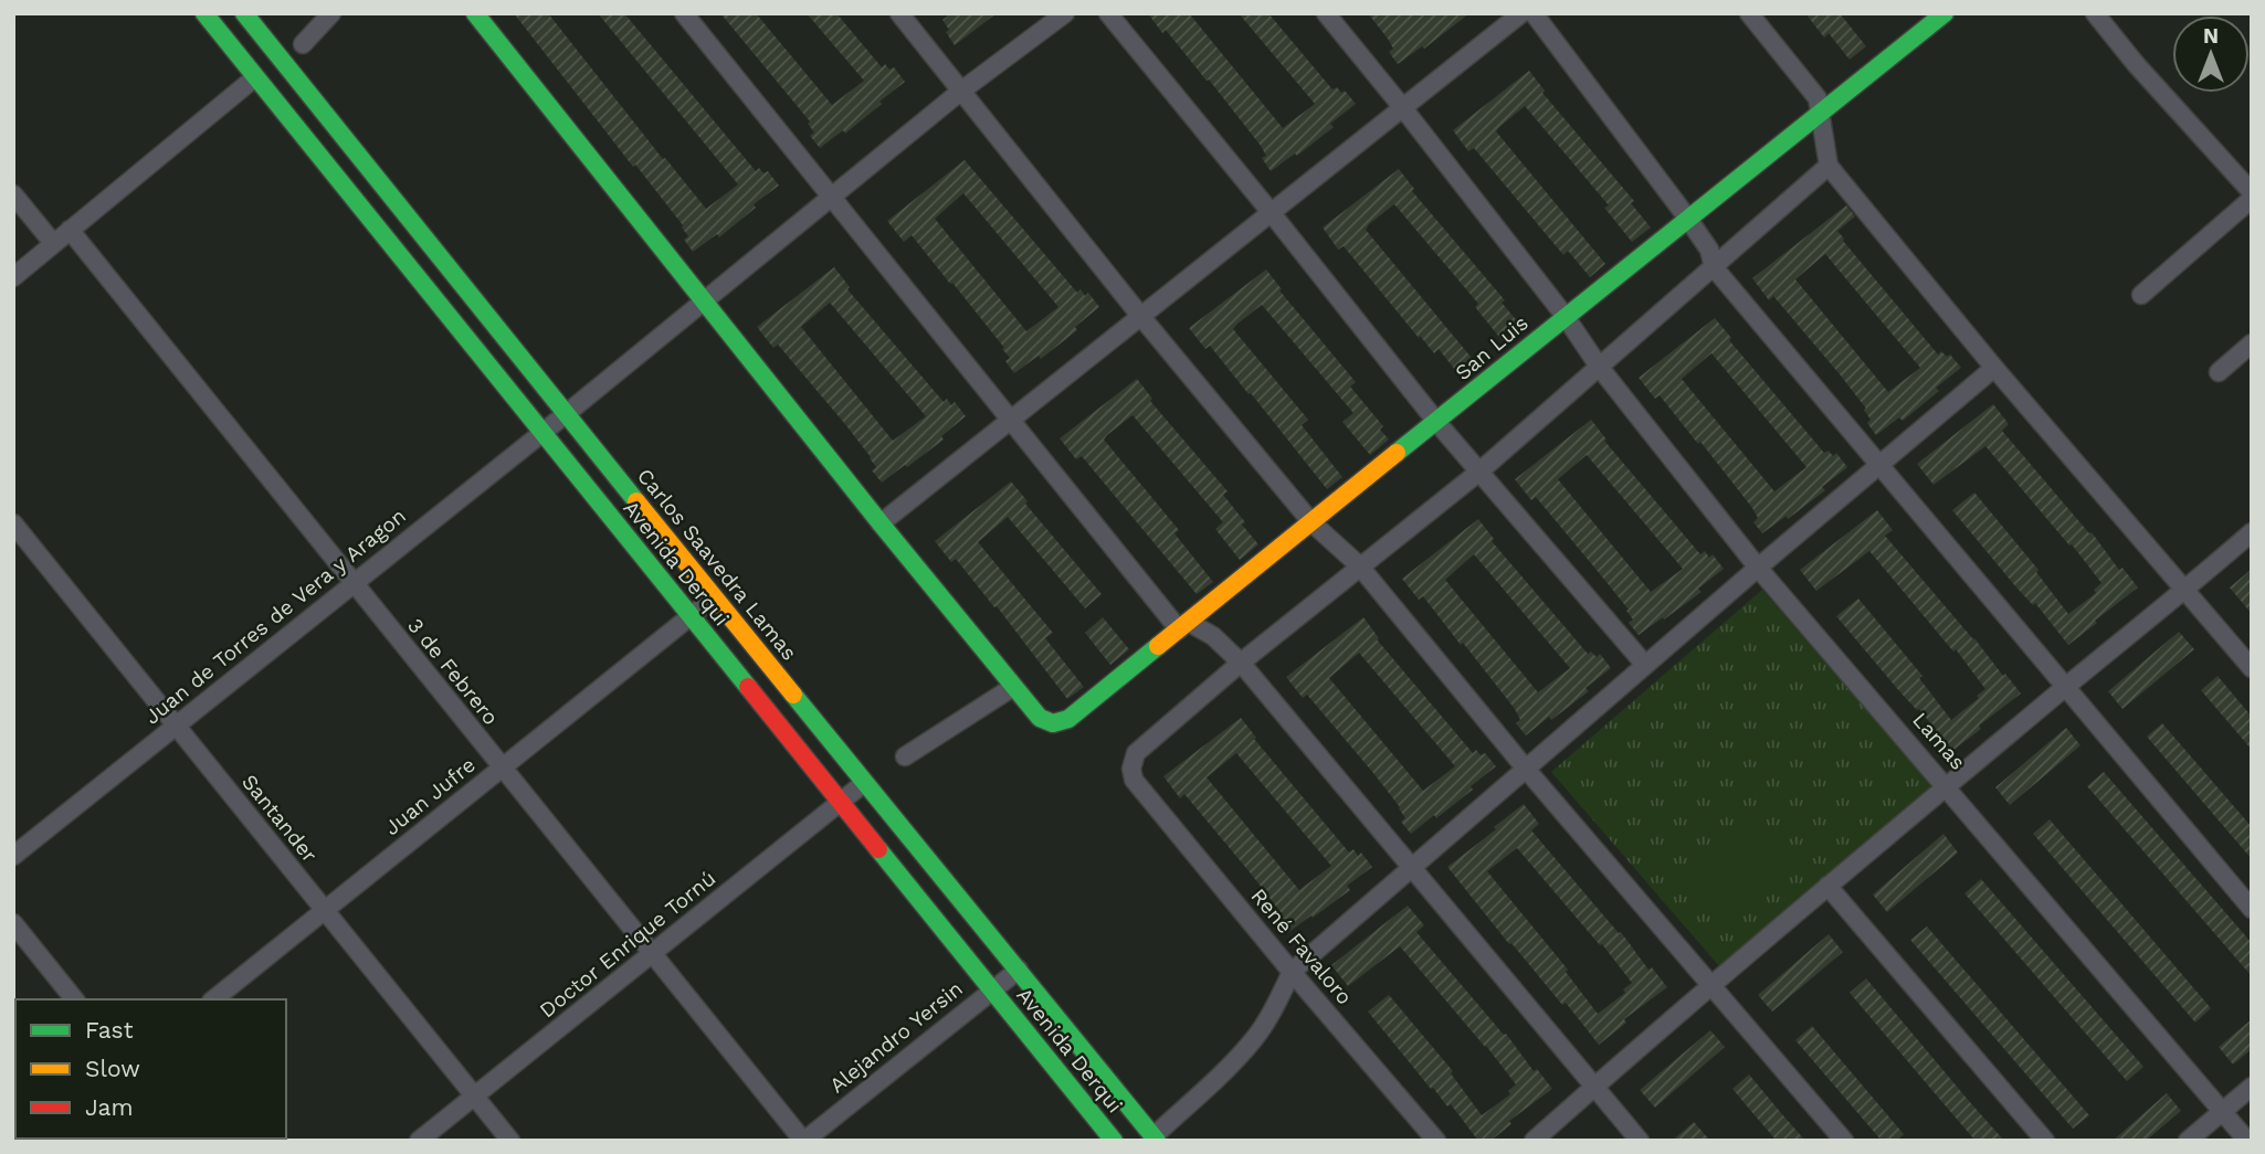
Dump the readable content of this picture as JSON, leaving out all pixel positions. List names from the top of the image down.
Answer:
{
  "streets": {
    "main road": ["San Luis", "Avenida Derqui", "Carlos Saavedra Lamas"],
    "street": [
      "Juan de Torres de Vera y Aragon",
      "3 de Febrero",
      "Lamas",
      "Juan Jufre",
      "Santander",
      "Doctor Enrique Tornú",
      "René Favaloro",
      "Alejandro Yersin"
    ]
  },
  "crossings": [
    ["San Luis", "Lamas"],
    ["Avenida Derqui", "Juan de Torres de Vera y Aragon"],
    ["Avenida Derqui", "Juan Jufre"],
    ["Avenida Derqui", "Doctor Enrique Tornú"],
    ["Avenida Derqui", "Alejandro Yersin"],
    ["Carlos Saavedra Lamas", "Juan de Torres de Vera y Aragon"],
    ["Carlos Saavedra Lamas", "Juan Jufre"],
    ["Carlos Saavedra Lamas", "Doctor Enrique Tornú"],
    ["Carlos Saavedra Lamas", "Alejandro Yersin"],
    ["Juan de Torres de Vera y Aragon", "3 de Febrero"],
    ["Juan de Torres de Vera y Aragon", "Santander"],
    ["3 de Febrero", "Juan Jufre"],
    ["3 de Febrero", "Doctor Enrique Tornú"],
    ["3 de Febrero", "Alejandro Yersin"],
    ["Juan Jufre", "Santander"],
    ["Santander", "Doctor Enrique Tornú"]
  ],
  "legend": ["Fast", "Slow", "Jam"],
  "north": "top"
}
